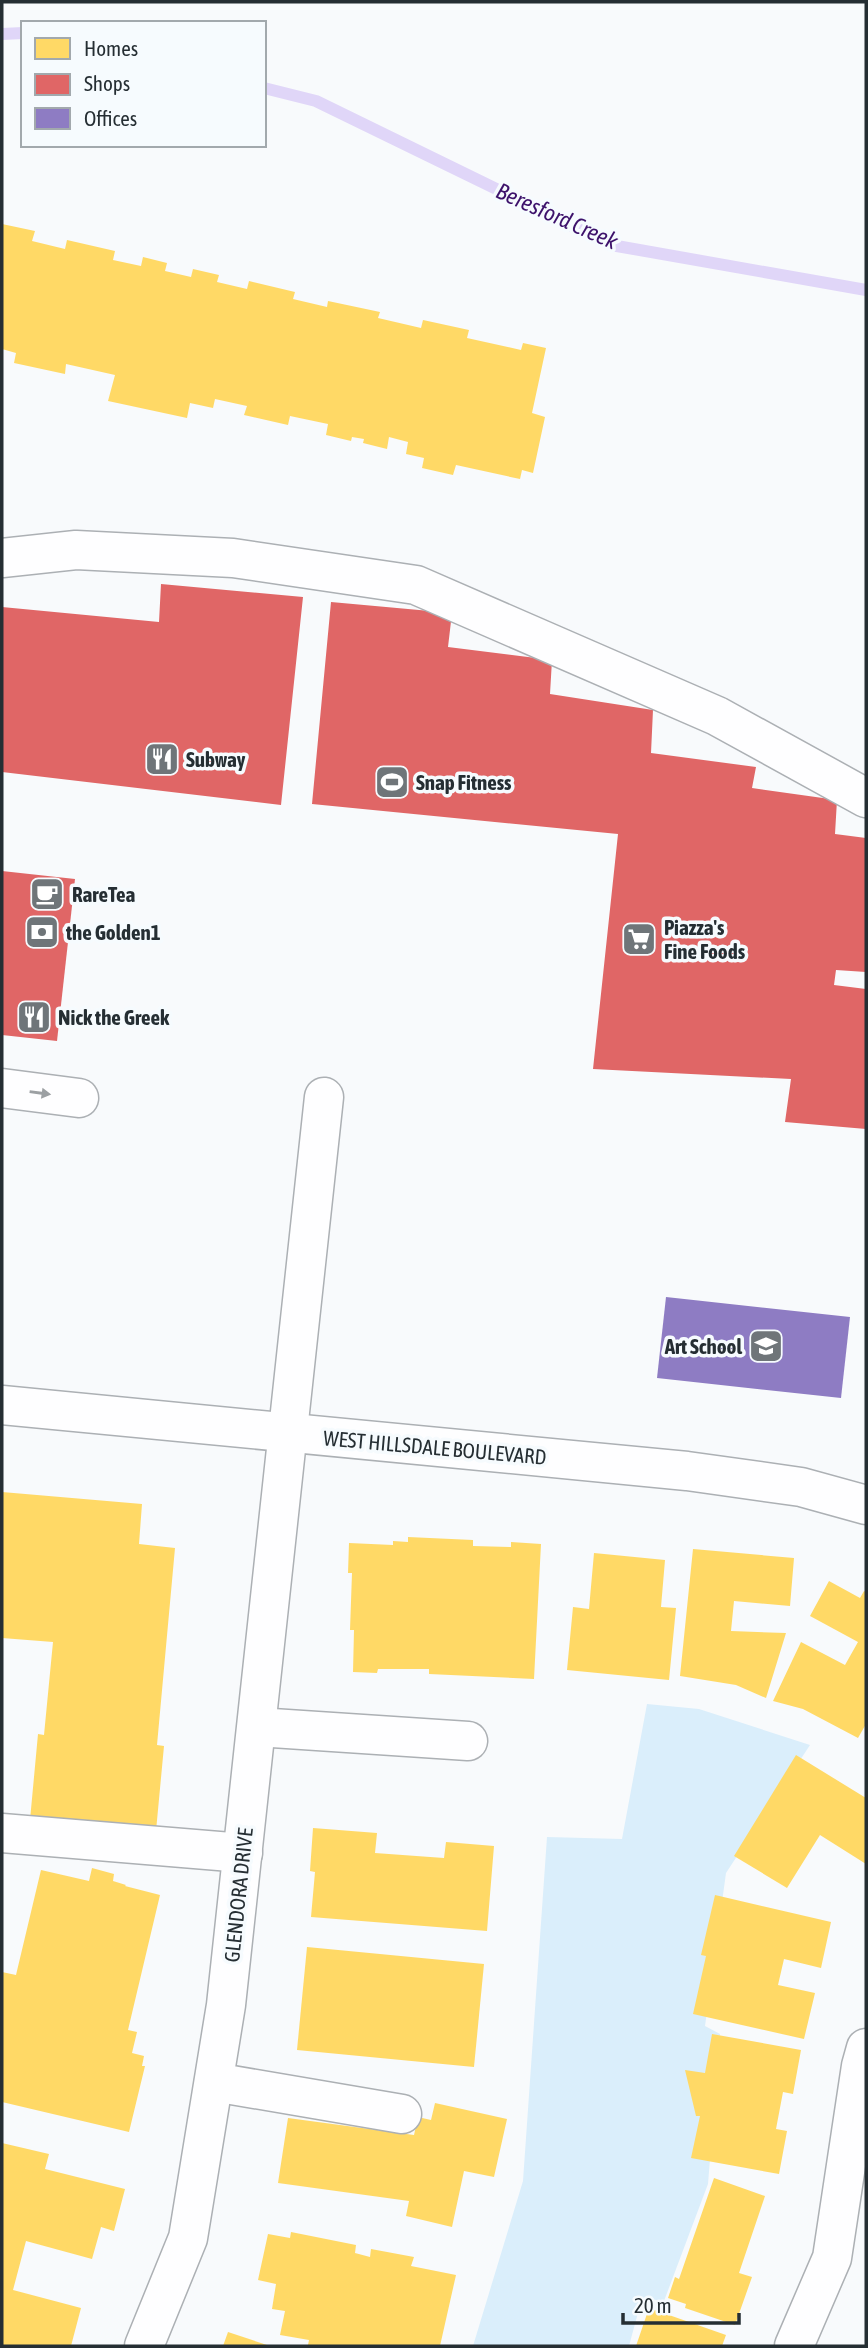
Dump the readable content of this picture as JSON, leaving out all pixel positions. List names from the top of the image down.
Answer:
{
  "streets": {
    "street": ["WEST HILLSDALE BOULEVARD", "GLENDORA DRIVE"]
  },
  "crossings": [
    ["WEST HILLSDALE BOULEVARD", "GLENDORA DRIVE"]
  ],
  "water": ["Beresford Creek"],
  "places": {
    "restaurant": ["Subway", "Nick the Greek"],
    "sports": ["Snap Fitness"],
    "cafe": ["RareTea"],
    "bank": ["the Golden1"],
    "supermarket": ["Piazza's Fine Foods"],
    "school or university": ["Art School"]
  },
  "legend": ["Homes", "Shops", "Offices"],
  "scale_bar": "20 m"
}
